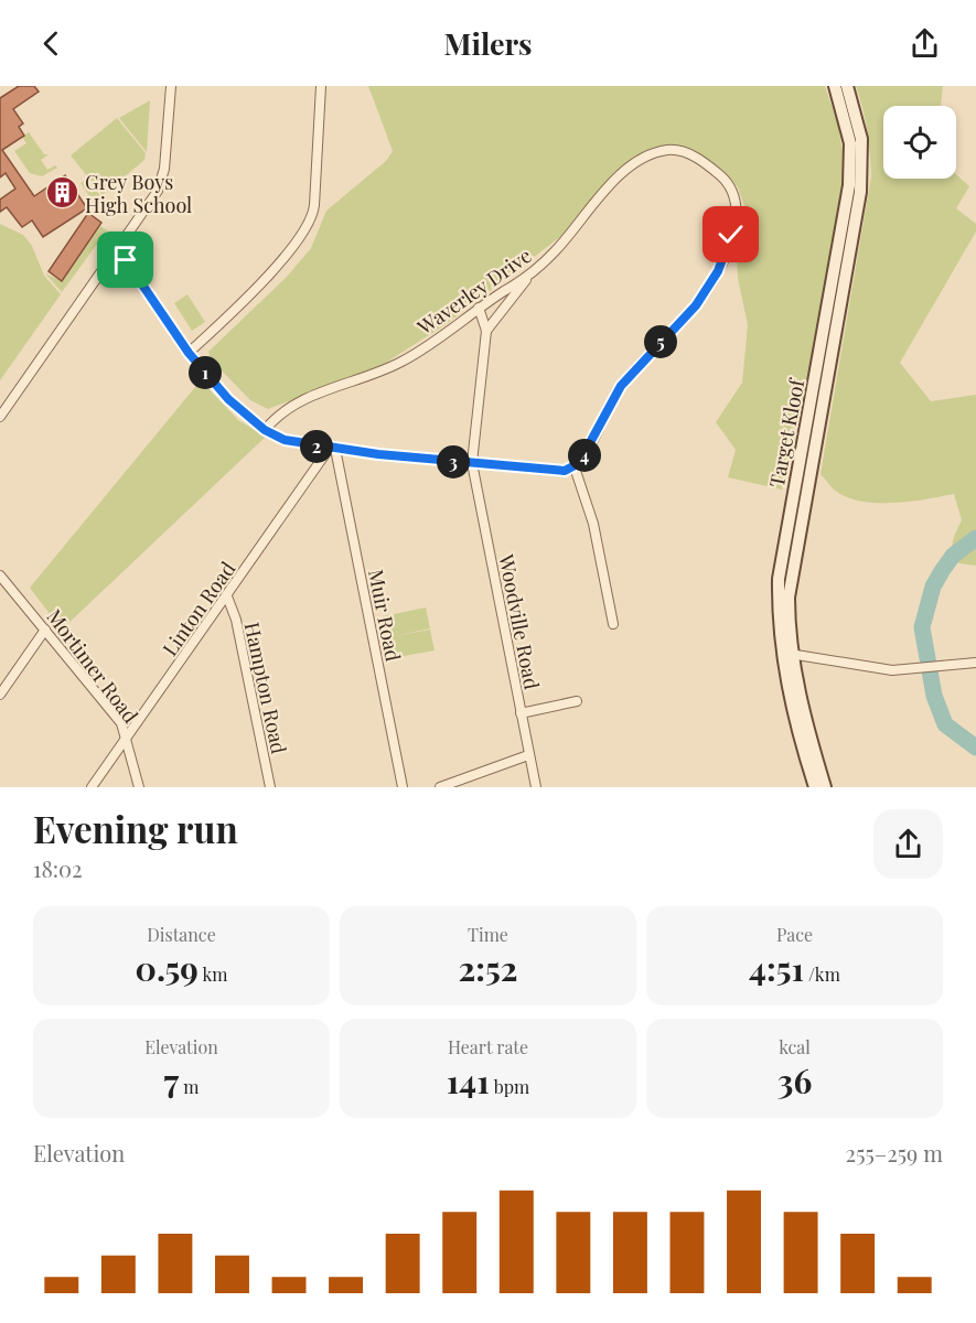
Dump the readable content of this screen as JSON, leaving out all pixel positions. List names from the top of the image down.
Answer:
{
  "streets": {
    "main road": ["Target Kloof"],
    "street": [
      "Waverley Drive",
      "Linton Road",
      "Muir Road",
      "Woodville Road",
      "Mortimer Road",
      "Hampton Road"
    ]
  },
  "crossings": [
    ["Linton Road", "Muir Road"],
    ["Linton Road", "Mortimer Road"],
    ["Linton Road", "Hampton Road"]
  ],
  "places": {
    "building": ["Grey Boys High School"]
  },
  "page": {
    "header": "Milers",
    "pins": [
      "5",
      "1",
      "2",
      "4",
      "3"
    ],
    "heading": ["Evening run", "18:02"],
    "stats": [
      ["Distance", "0.59 km"],
      ["Time", "2:52"],
      ["Pace", "4:51 /km"],
      ["Elevation", "7 m"],
      ["Heart rate", "141 bpm"],
      ["kcal", "36"]
    ],
    "chart": ["Elevation", "255–259 m"]
  }
}
